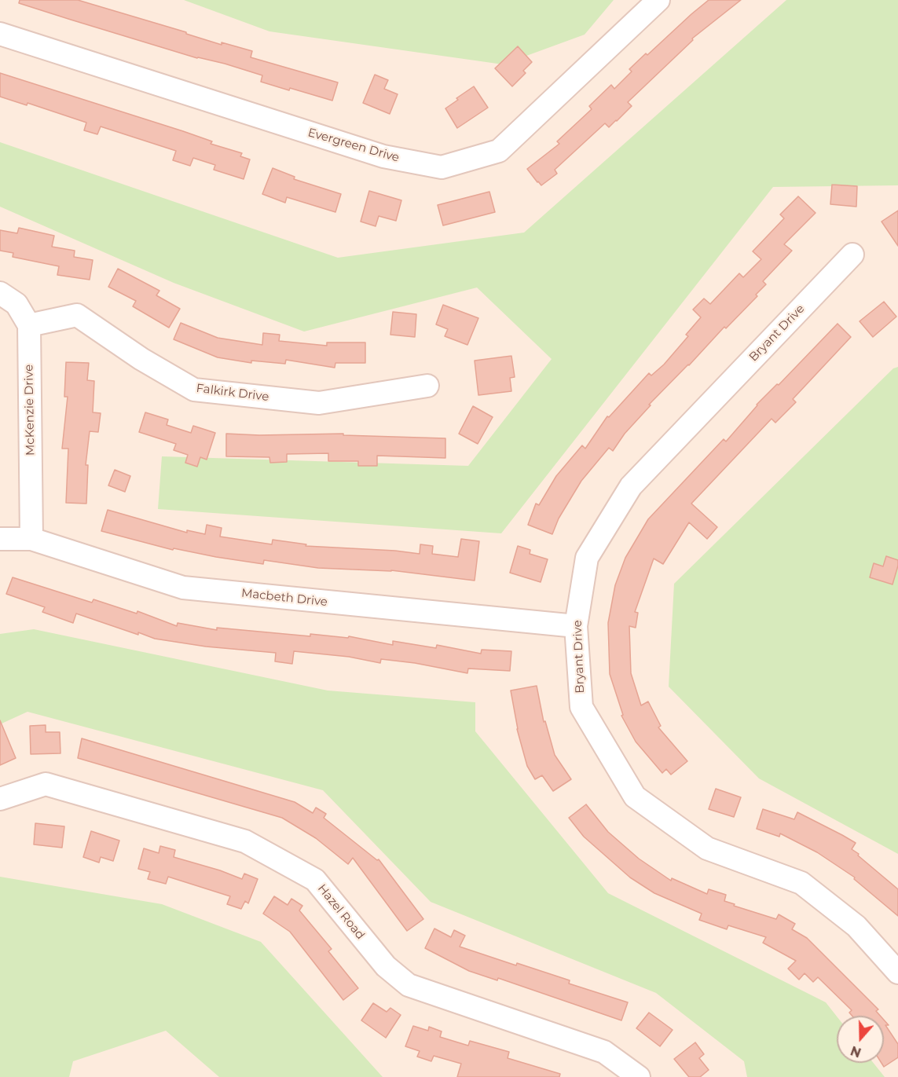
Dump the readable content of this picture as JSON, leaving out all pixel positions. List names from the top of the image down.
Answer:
{
  "streets": {
    "street": [
      "Evergreen Drive",
      "Bryant Drive",
      "Falkirk Drive",
      "McKenzie Drive",
      "Macbeth Drive",
      "Hazel Road"
    ]
  },
  "crossings": [
    ["Bryant Drive", "Macbeth Drive"],
    ["Falkirk Drive", "McKenzie Drive"],
    ["McKenzie Drive", "Macbeth Drive"]
  ],
  "north": "bottom"
}
